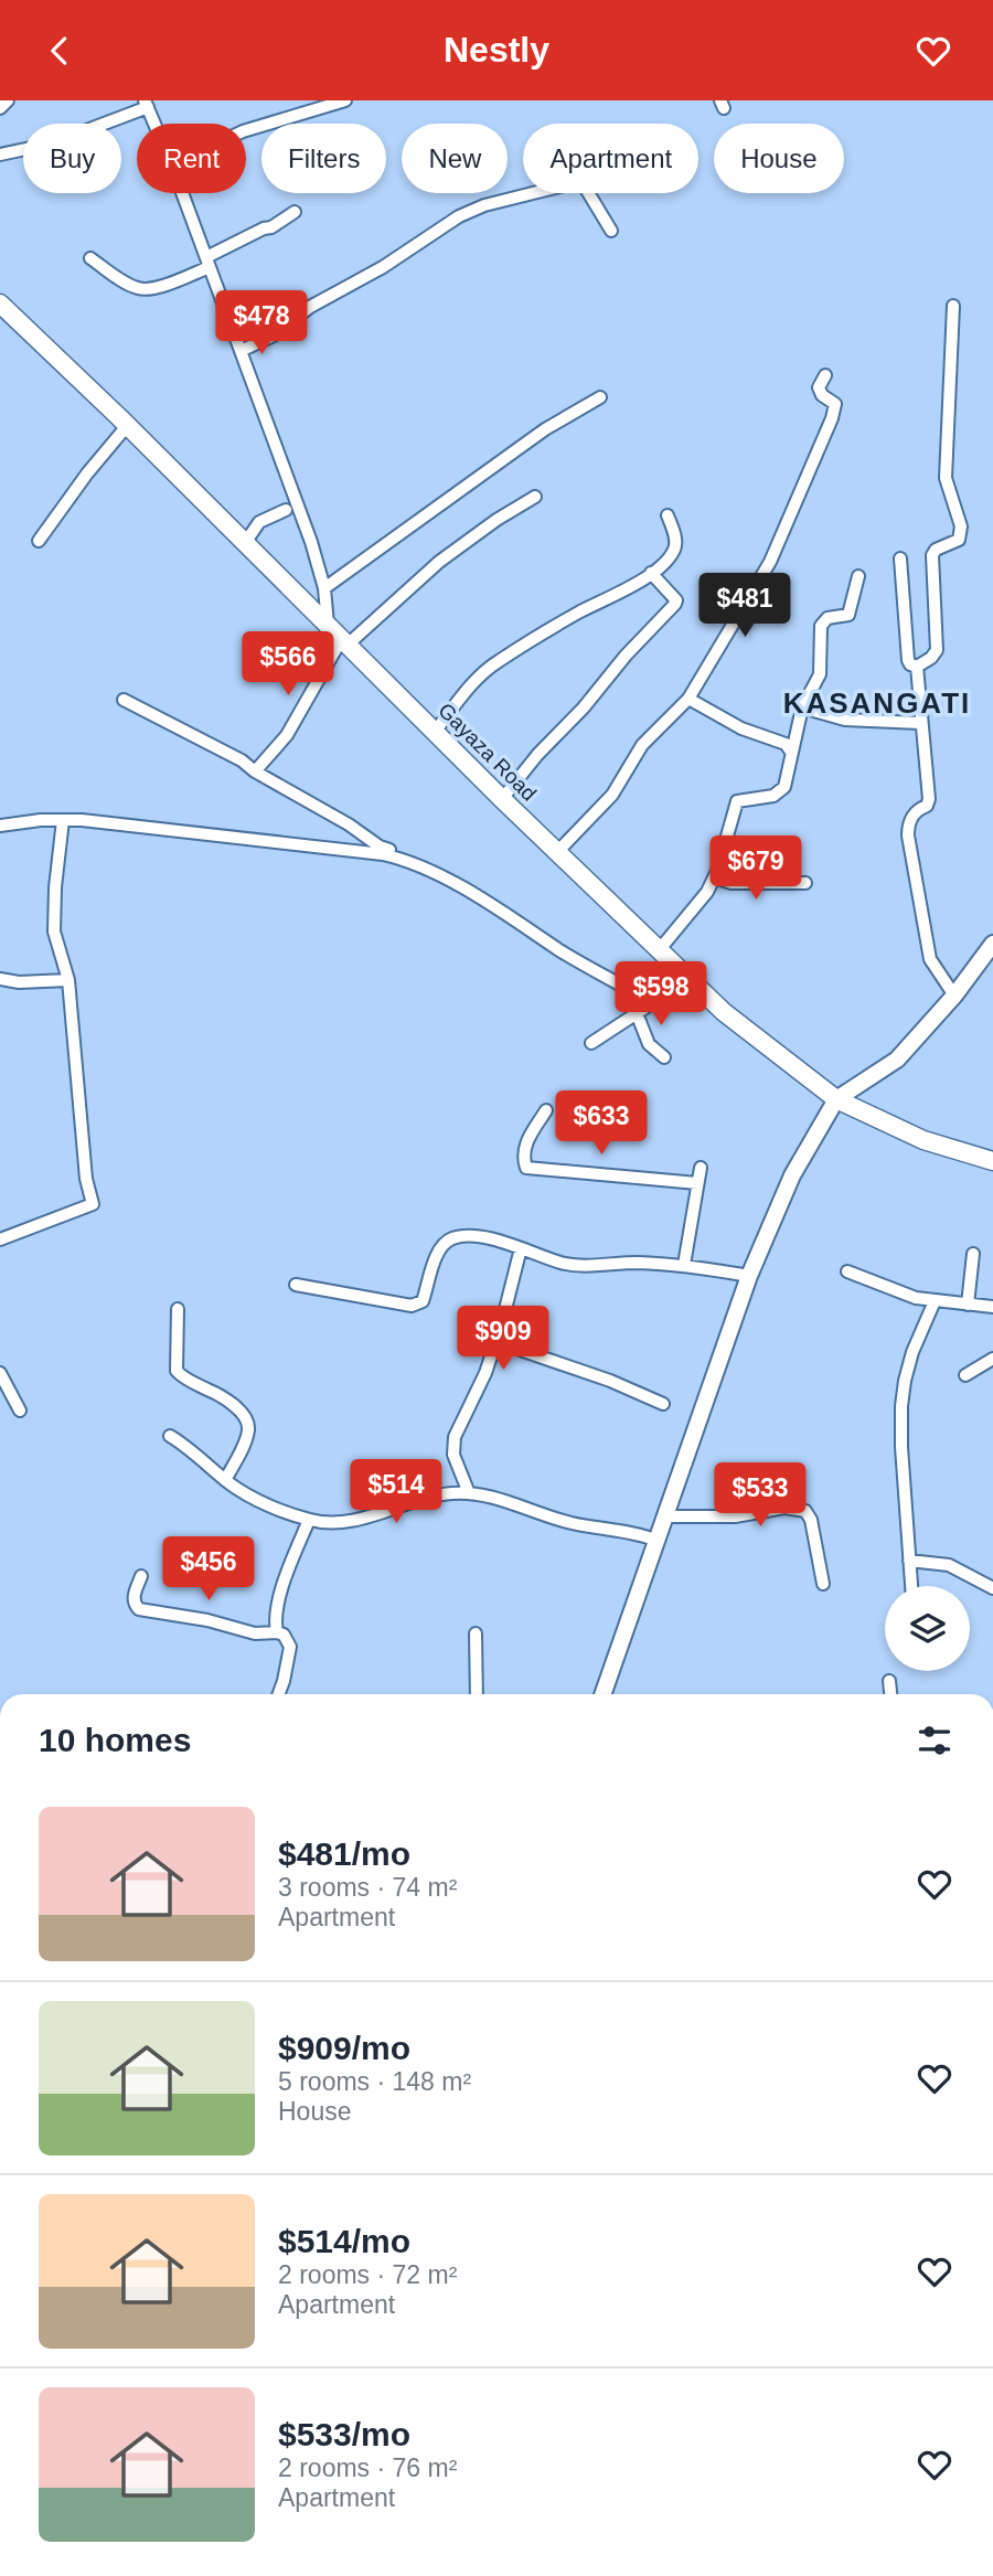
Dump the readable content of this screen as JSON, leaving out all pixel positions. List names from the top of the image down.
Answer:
{
  "streets": {
    "main road": ["Gayaza Road"]
  },
  "districts": ["KASANGATI"],
  "page": {
    "header": "Nestly",
    "chip": [
      "Buy",
      "Rent",
      "Filters",
      "New",
      "Apartment",
      "House"
    ],
    "price": [
      "$478",
      "$481",
      "$566",
      "$679",
      "$598",
      "$633",
      "$909",
      "$514",
      "$533",
      "$456"
    ],
    "heading": "10 homes",
    "list": [
      {
        "name": "$481/mo",
        "note": "3 rooms · 74 m² · Apartment"
      },
      {
        "name": "$909/mo",
        "note": "5 rooms · 148 m² · House"
      },
      {
        "name": "$514/mo",
        "note": "2 rooms · 72 m² · Apartment"
      },
      {
        "name": "$533/mo",
        "note": "2 rooms · 76 m² · Apartment"
      }
    ]
  }
}
